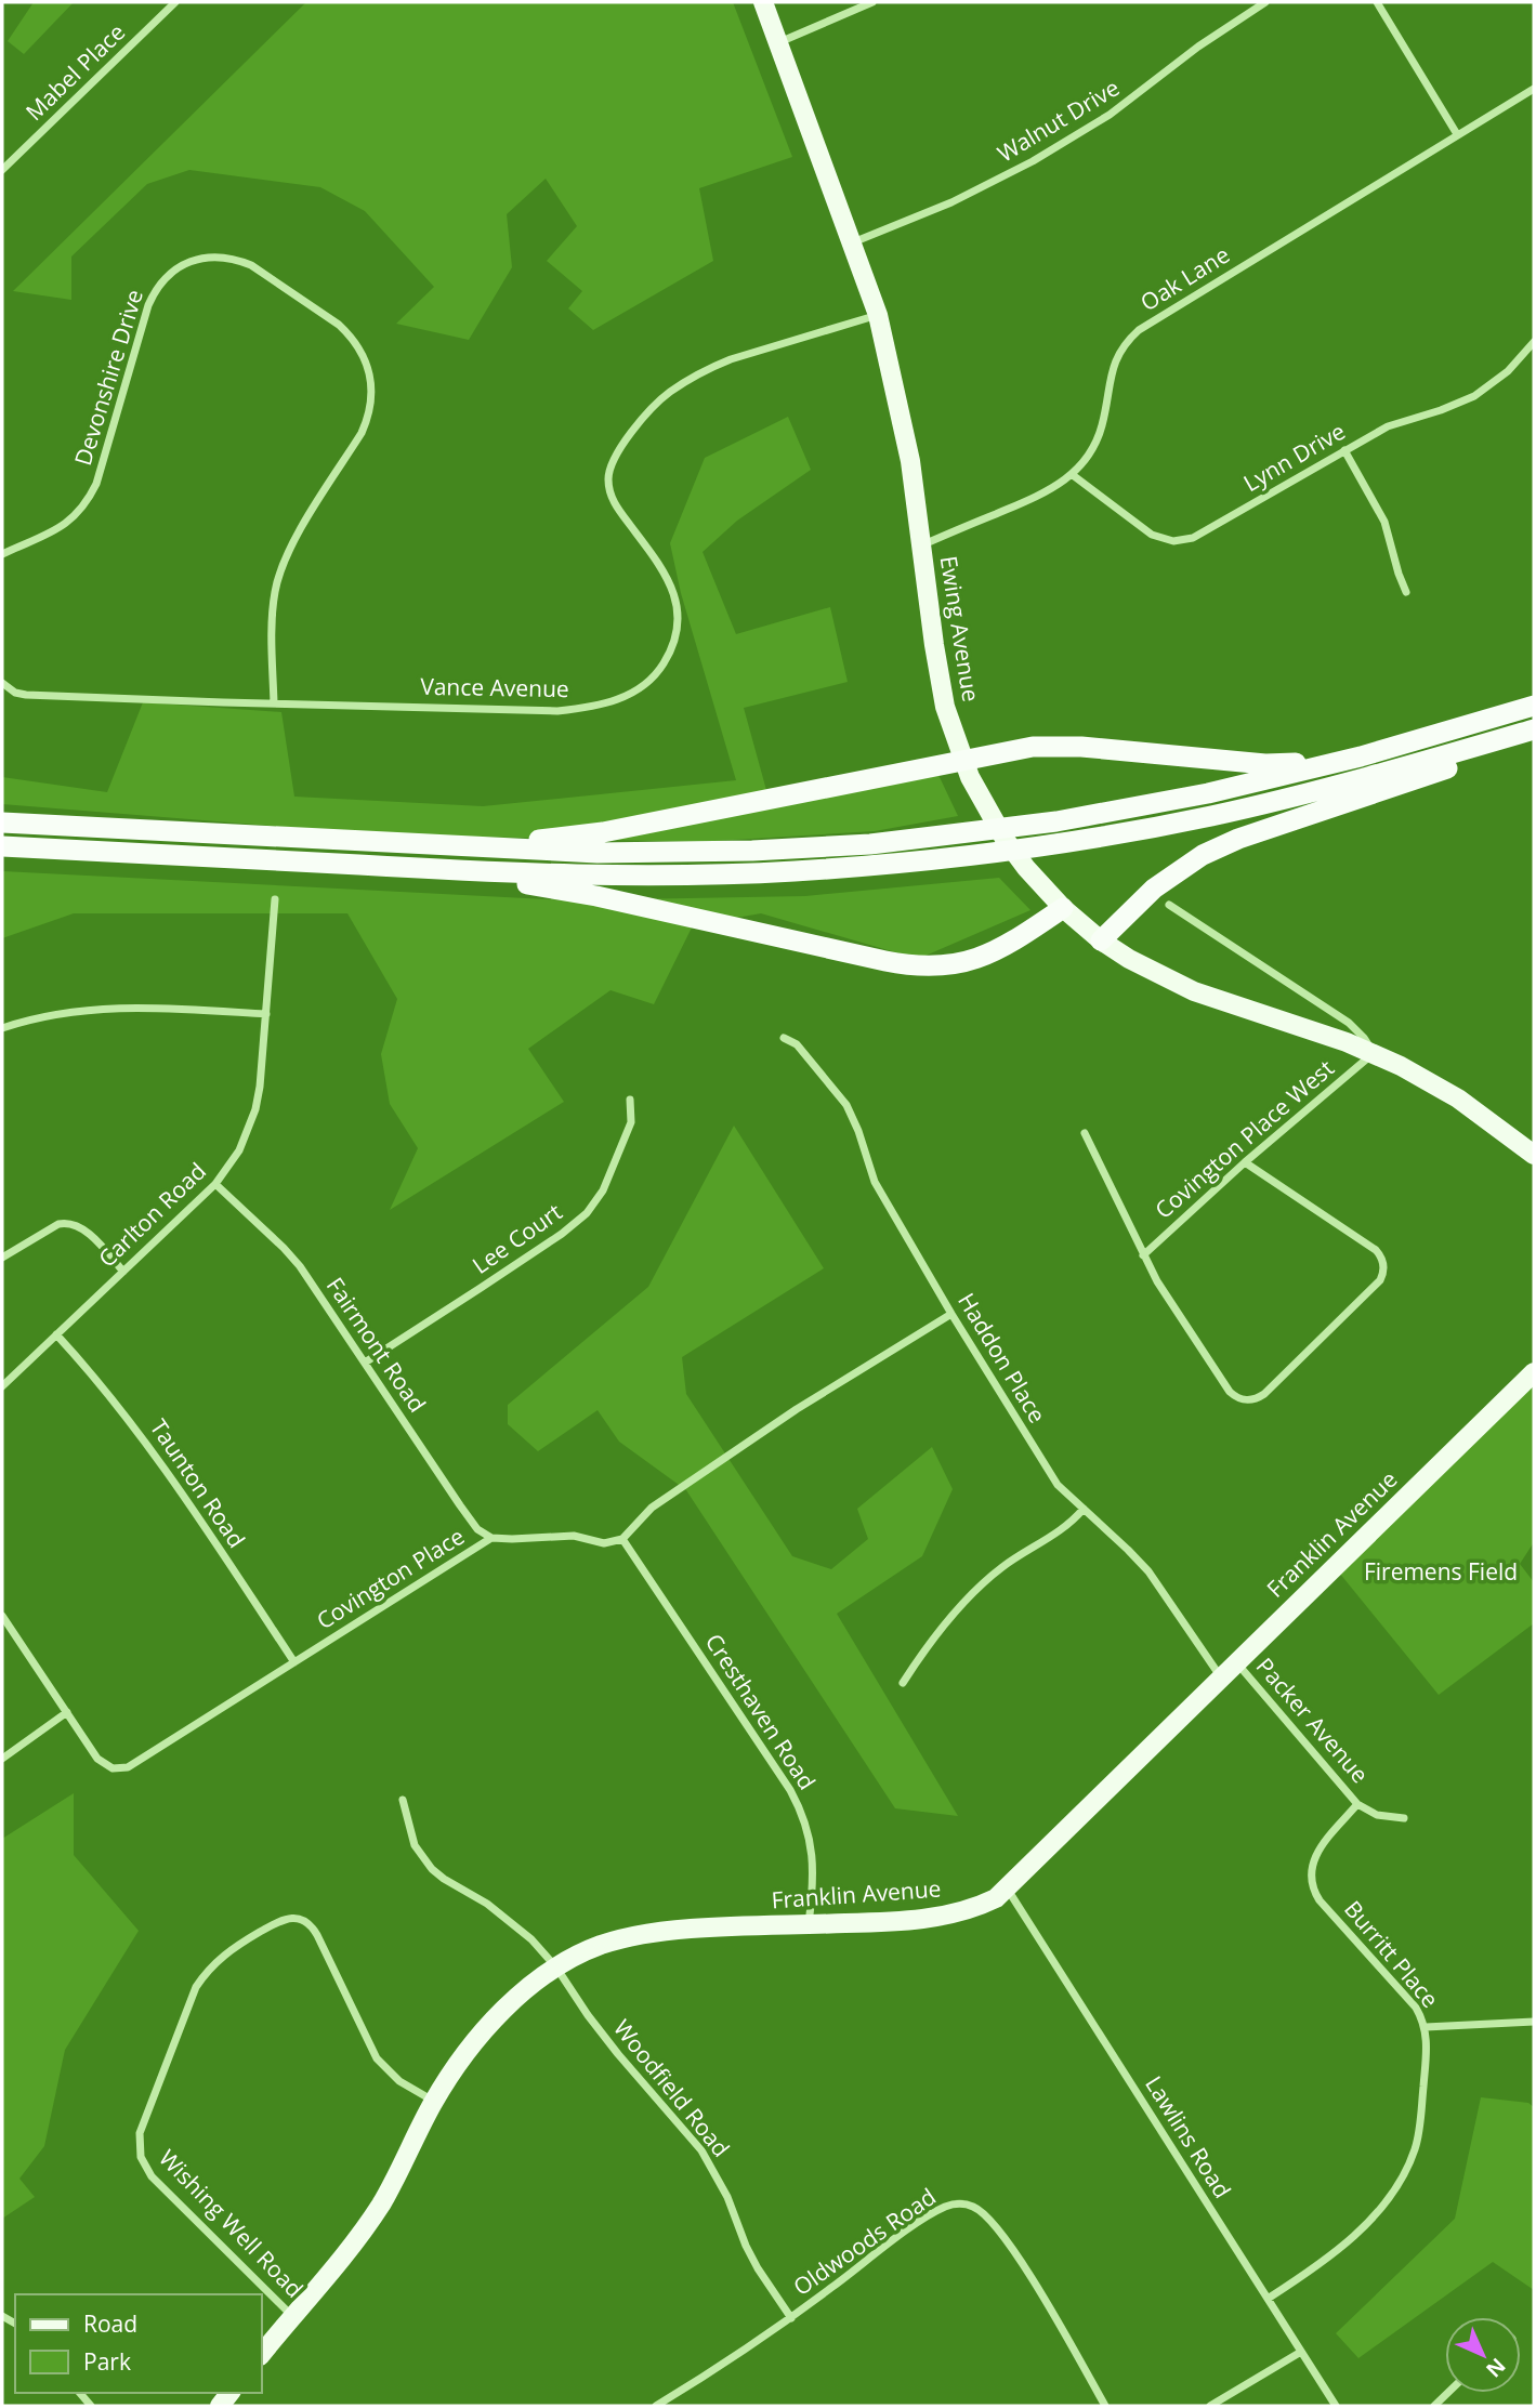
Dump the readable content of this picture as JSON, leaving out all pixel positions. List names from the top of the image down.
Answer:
{
  "streets": {
    "main road": ["Ewing Avenue", "Franklin Avenue"],
    "street": [
      "Mabel Place",
      "Walnut Drive",
      "Oak Lane",
      "Devonshire Drive",
      "Lynn Drive",
      "Vance Avenue",
      "Covington Place West",
      "Carlton Road",
      "Lee Court",
      "Fairmont Road",
      "Haddon Place",
      "Taunton Road",
      "Covington Place",
      "Cresthaven Road",
      "Packer Avenue",
      "Burritt Place",
      "Woodfield Road",
      "Lawlins Road",
      "Wishing Well Road",
      "Oldwoods Road"
    ]
  },
  "crossings": [
    ["Walnut Drive", "Ewing Avenue"],
    ["Oak Lane", "Lynn Drive"],
    ["Oak Lane", "Ewing Avenue"],
    ["Devonshire Drive", "Vance Avenue"],
    ["Ewing Avenue", "Vance Avenue"],
    ["Ewing Avenue", "Covington Place West"],
    ["Carlton Road", "Fairmont Road"],
    ["Carlton Road", "Taunton Road"],
    ["Lee Court", "Fairmont Road"],
    ["Fairmont Road", "Covington Place"],
    ["Haddon Place", "Franklin Avenue"],
    ["Taunton Road", "Covington Place"],
    ["Franklin Avenue", "Cresthaven Road"],
    ["Franklin Avenue", "Packer Avenue"],
    ["Franklin Avenue", "Woodfield Road"],
    ["Franklin Avenue", "Lawlins Road"],
    ["Franklin Avenue", "Wishing Well Road"],
    ["Covington Place", "Cresthaven Road"],
    ["Packer Avenue", "Burritt Place"],
    ["Burritt Place", "Lawlins Road"],
    ["Woodfield Road", "Oldwoods Road"]
  ],
  "parks": ["Firemens Field"],
  "legend": ["Road", "Park"],
  "north": "bottom right"
}
